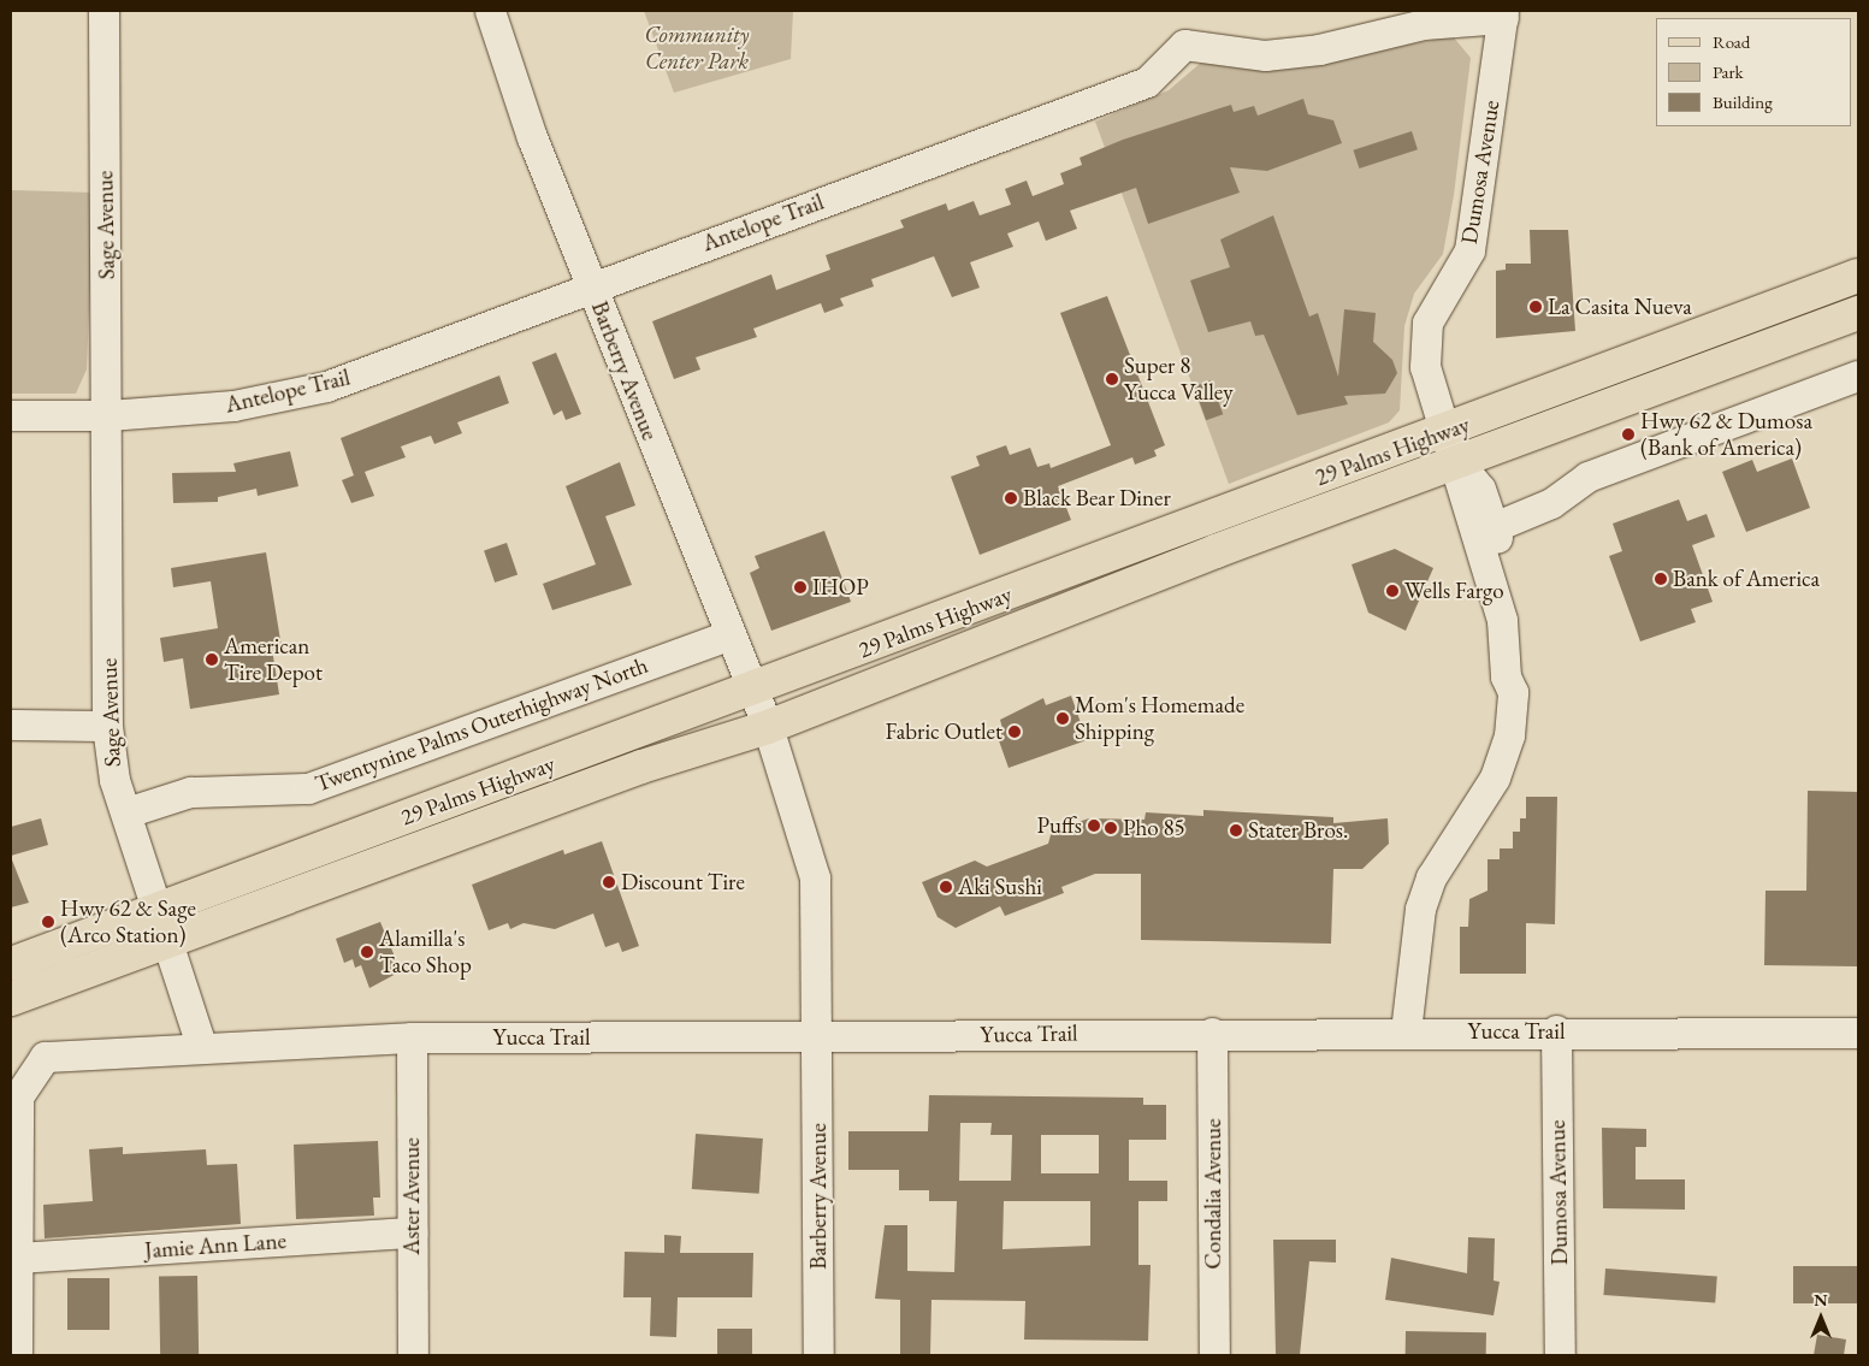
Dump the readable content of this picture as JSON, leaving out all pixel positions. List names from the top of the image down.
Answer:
{
  "streets": {
    "main road": ["29 Palms Highway"],
    "street": [
      "Dumosa Avenue",
      "Antelope Trail",
      "Sage Avenue",
      "Barberry Avenue",
      "Twentynine Palms Outerhighway North",
      "Yucca Trail",
      "Condalia Avenue",
      "Aster Avenue",
      "Jamie Ann Lane"
    ]
  },
  "crossings": [
    ["Dumosa Avenue", "Antelope Trail"],
    ["Dumosa Avenue", "29 Palms Highway"],
    ["Dumosa Avenue", "Yucca Trail"],
    ["Antelope Trail", "Sage Avenue"],
    ["Antelope Trail", "Barberry Avenue"],
    ["Sage Avenue", "29 Palms Highway"],
    ["Sage Avenue", "Twentynine Palms Outerhighway North"],
    ["Sage Avenue", "Yucca Trail"],
    ["Barberry Avenue", "29 Palms Highway"],
    ["Barberry Avenue", "Twentynine Palms Outerhighway North"],
    ["Barberry Avenue", "Yucca Trail"],
    ["Yucca Trail", "Condalia Avenue"],
    ["Yucca Trail", "Aster Avenue"],
    ["Aster Avenue", "Jamie Ann Lane"]
  ],
  "parks": ["Community Center Park"],
  "places": [
    "La Casita Nueva",
    "Super 8 Yucca Valley",
    "Hwy 62 & Dumosa (Bank of America)",
    "Black Bear Diner",
    "Bank of America",
    "IHOP",
    "Wells Fargo",
    "American Tire Depot",
    "Mom's Homemade Shipping",
    "Fabric Outlet",
    "Puffs",
    "Pho 85",
    "Stater Bros.",
    "Discount Tire",
    "Aki Sushi",
    "Hwy 62 & Sage (Arco Station)",
    "Alamilla's Taco Shop"
  ],
  "legend": ["Road", "Park", "Building"],
  "north": "top"
}
